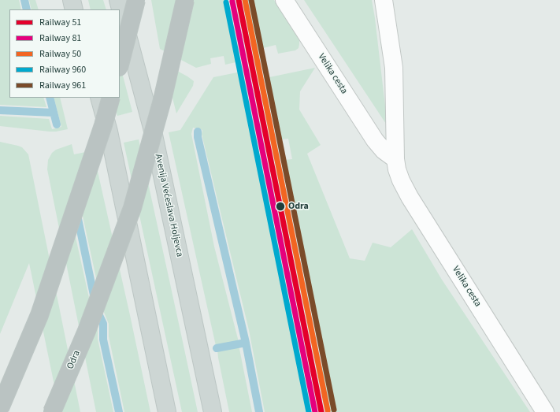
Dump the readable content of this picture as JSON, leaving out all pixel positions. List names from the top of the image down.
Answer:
{
  "streets": {
    "highway": ["Odra"],
    "main road": ["Avenija Većeslava Holjevca"],
    "street": ["Velika cesta"]
  },
  "places": ["Odra"],
  "lines": [
    "rail line 51",
    "rail line 50",
    "rail line 961",
    "rail line 81",
    "rail line 960"
  ],
  "legend": [
    "Railway 51",
    "Railway 81",
    "Railway 50",
    "Railway 960",
    "Railway 961"
  ]
}
